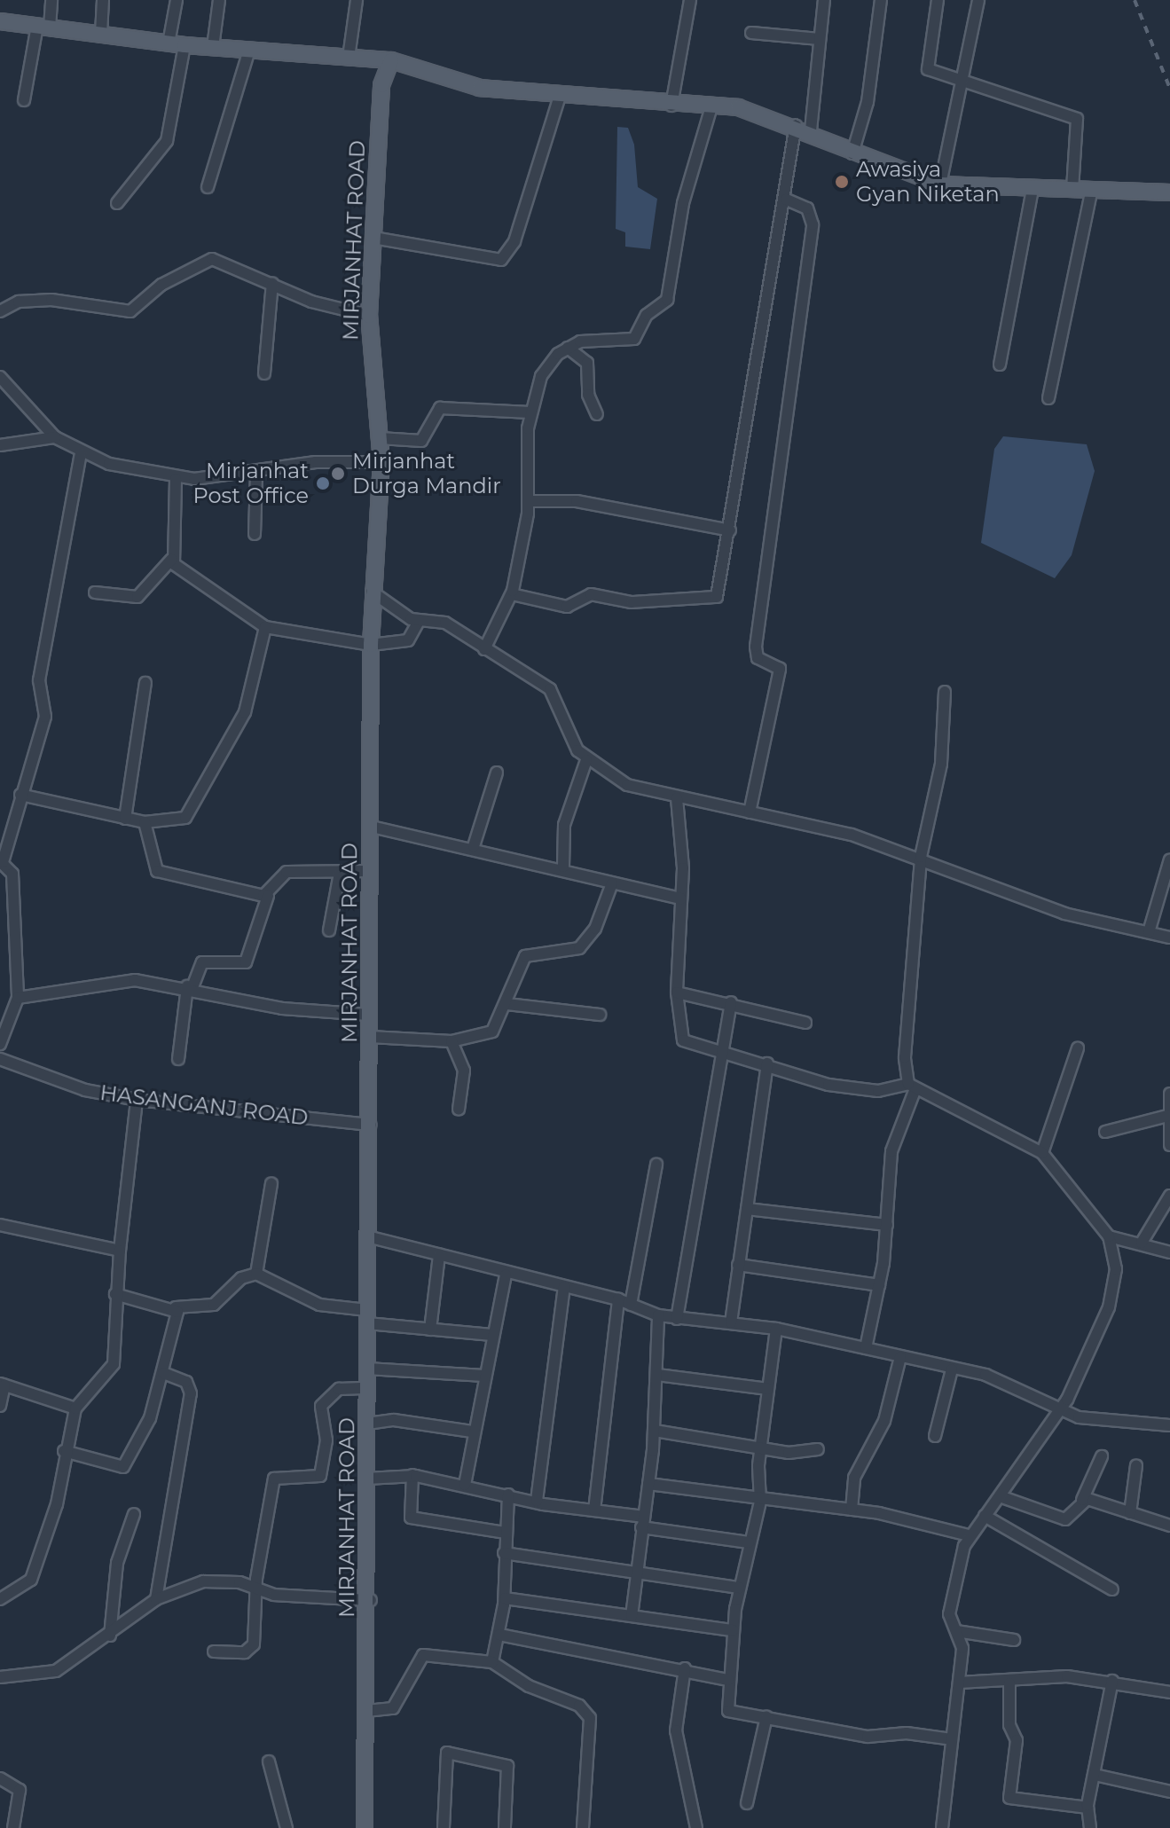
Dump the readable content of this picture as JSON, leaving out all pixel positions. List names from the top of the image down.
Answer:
{
  "streets": {
    "main road": ["MIRJANHAT ROAD"],
    "street": ["HASANGANJ ROAD"]
  },
  "crossings": [
    ["MIRJANHAT ROAD", "HASANGANJ ROAD"]
  ],
  "places": ["Awasiya Gyan Niketan", "Mirjanhat Durga Mandir", "Mirjanhat Post Office"]
}
